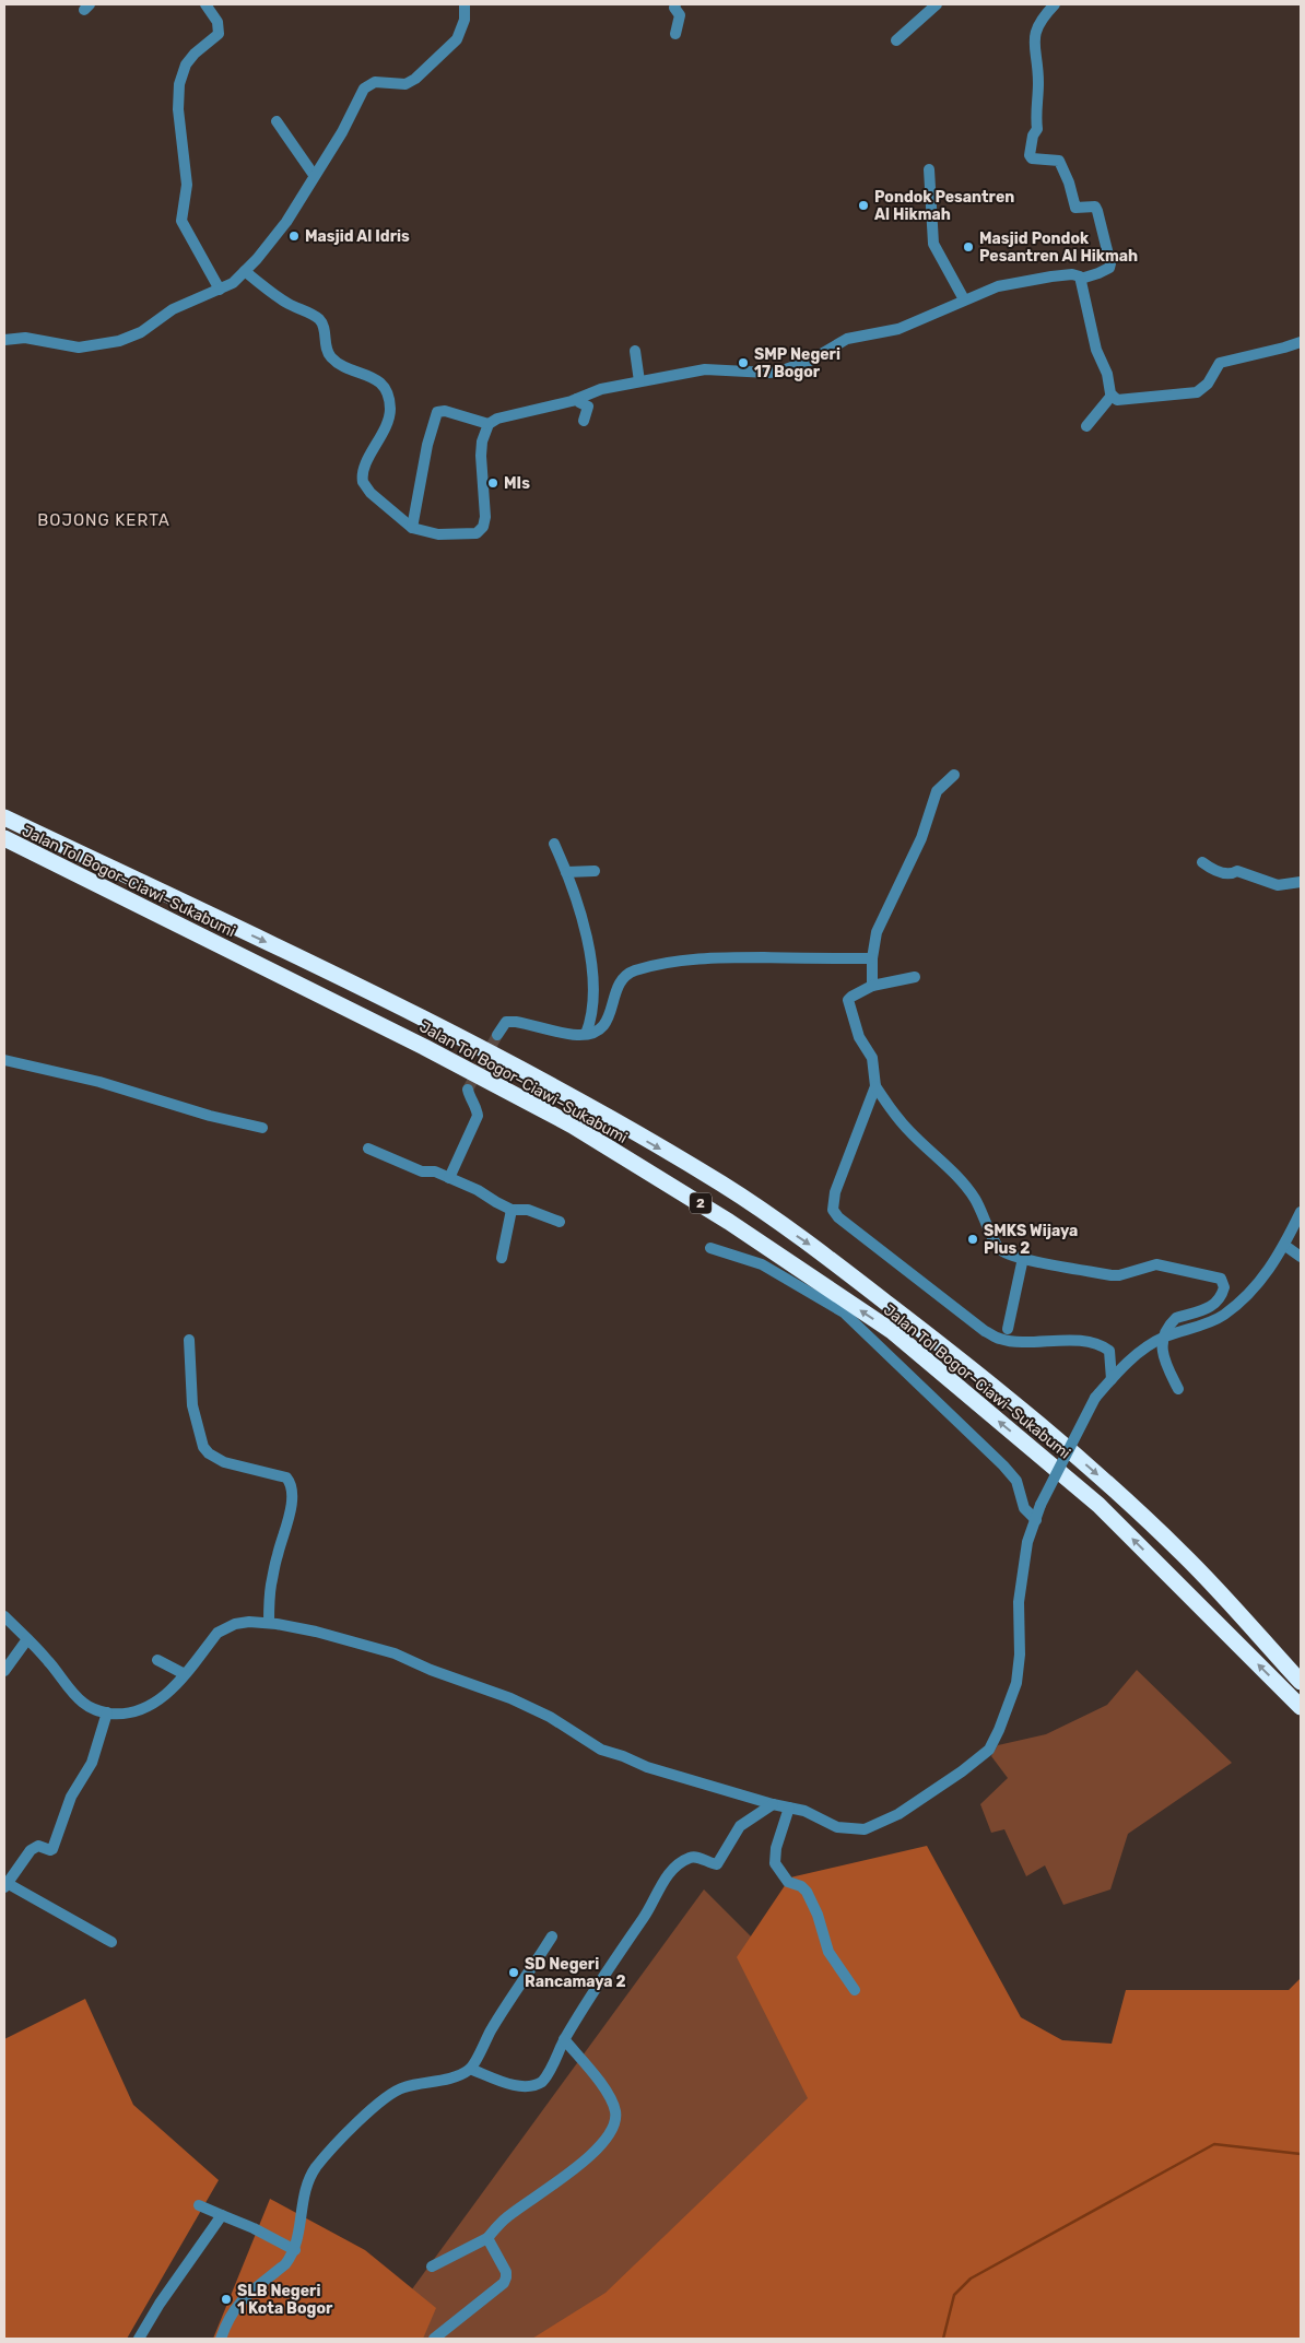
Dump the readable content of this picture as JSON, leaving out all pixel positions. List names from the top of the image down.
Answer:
{
  "streets": {
    "highway": ["Jalan Tol Bogor–Ciawi–Sukabumi", "2"]
  },
  "districts": ["BOJONG KERTA"],
  "places": [
    "Pondok Pesantren Al Hikmah",
    "Masjid Al Idris",
    "Masjid Pondok Pesantren Al Hikmah",
    "SMP Negeri 17 Bogor",
    "MIs",
    "SMKS Wijaya Plus 2",
    "SD Negeri Rancamaya 2",
    "SLB Negeri 1 Kota Bogor"
  ]
}
